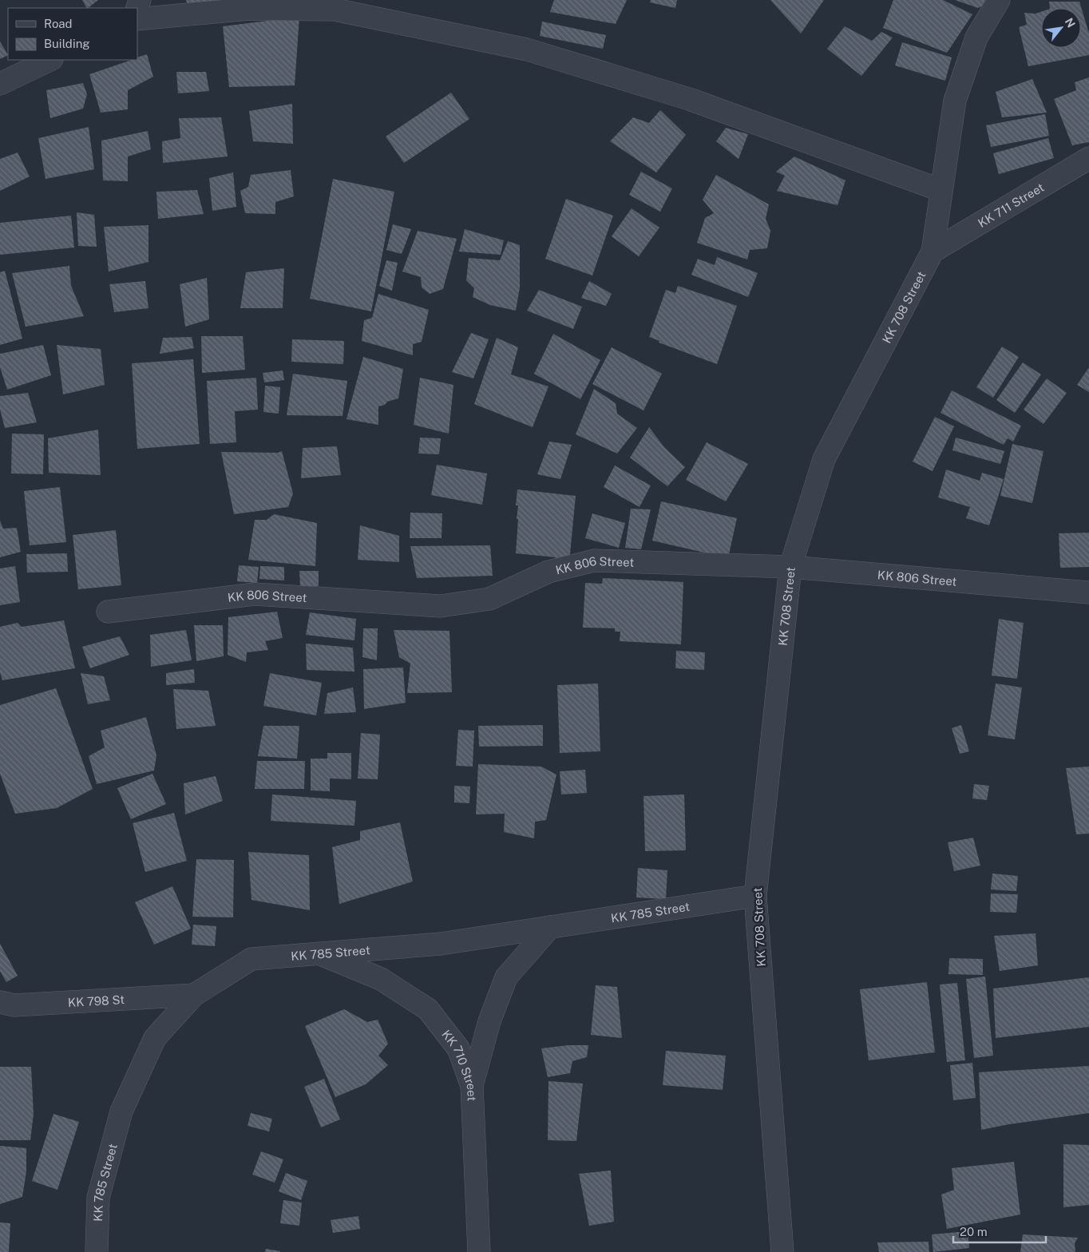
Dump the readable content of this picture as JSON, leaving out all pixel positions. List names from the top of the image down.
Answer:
{
  "streets": {
    "street": [
      "KK 711 Street",
      "KK 708 Street",
      "KK 806 Street",
      "KK 785 Street",
      "KK 798 St",
      "KK 710 Street"
    ]
  },
  "crossings": [
    ["KK 711 Street", "KK 708 Street"],
    ["KK 708 Street", "KK 806 Street"],
    ["KK 708 Street", "KK 785 Street"],
    ["KK 785 Street", "KK 798 St"],
    ["KK 785 Street", "KK 710 Street"]
  ],
  "legend": ["Road", "Building"],
  "scale_bar": "20 m",
  "north": "top right"
}
